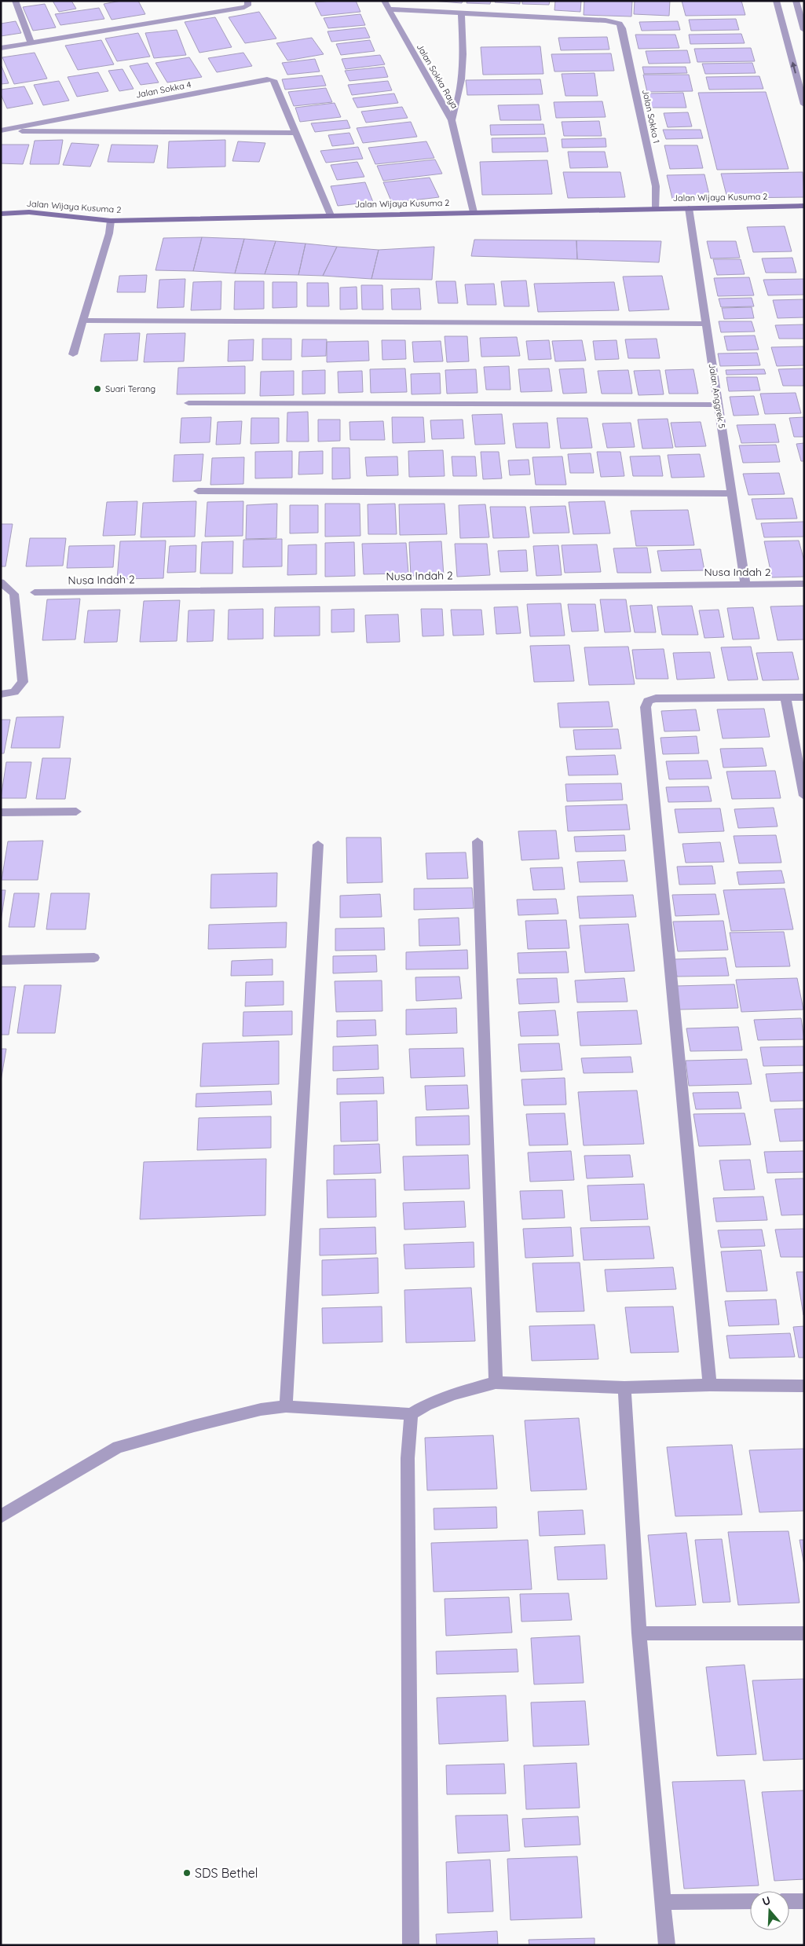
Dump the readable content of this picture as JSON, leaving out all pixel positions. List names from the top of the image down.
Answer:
{
  "streets": {
    "street": [
      "Jalan Sokka Raya",
      "Jalan Sokka 4",
      "Jalan Sokka 1",
      "Jalan Wijaya Kusuma 2",
      "Jalan Anggrek 5",
      "Nusa Indah 2"
    ]
  },
  "crossings": [
    ["Jalan Sokka Raya", "Jalan Wijaya Kusuma 2"],
    ["Jalan Sokka 4", "Jalan Wijaya Kusuma 2"],
    ["Jalan Sokka 1", "Jalan Wijaya Kusuma 2"],
    ["Jalan Wijaya Kusuma 2", "Jalan Anggrek 5"],
    ["Jalan Anggrek 5", "Nusa Indah 2"]
  ],
  "places": ["Suari Terang", "SDS Bethel"],
  "north": "top"
}
